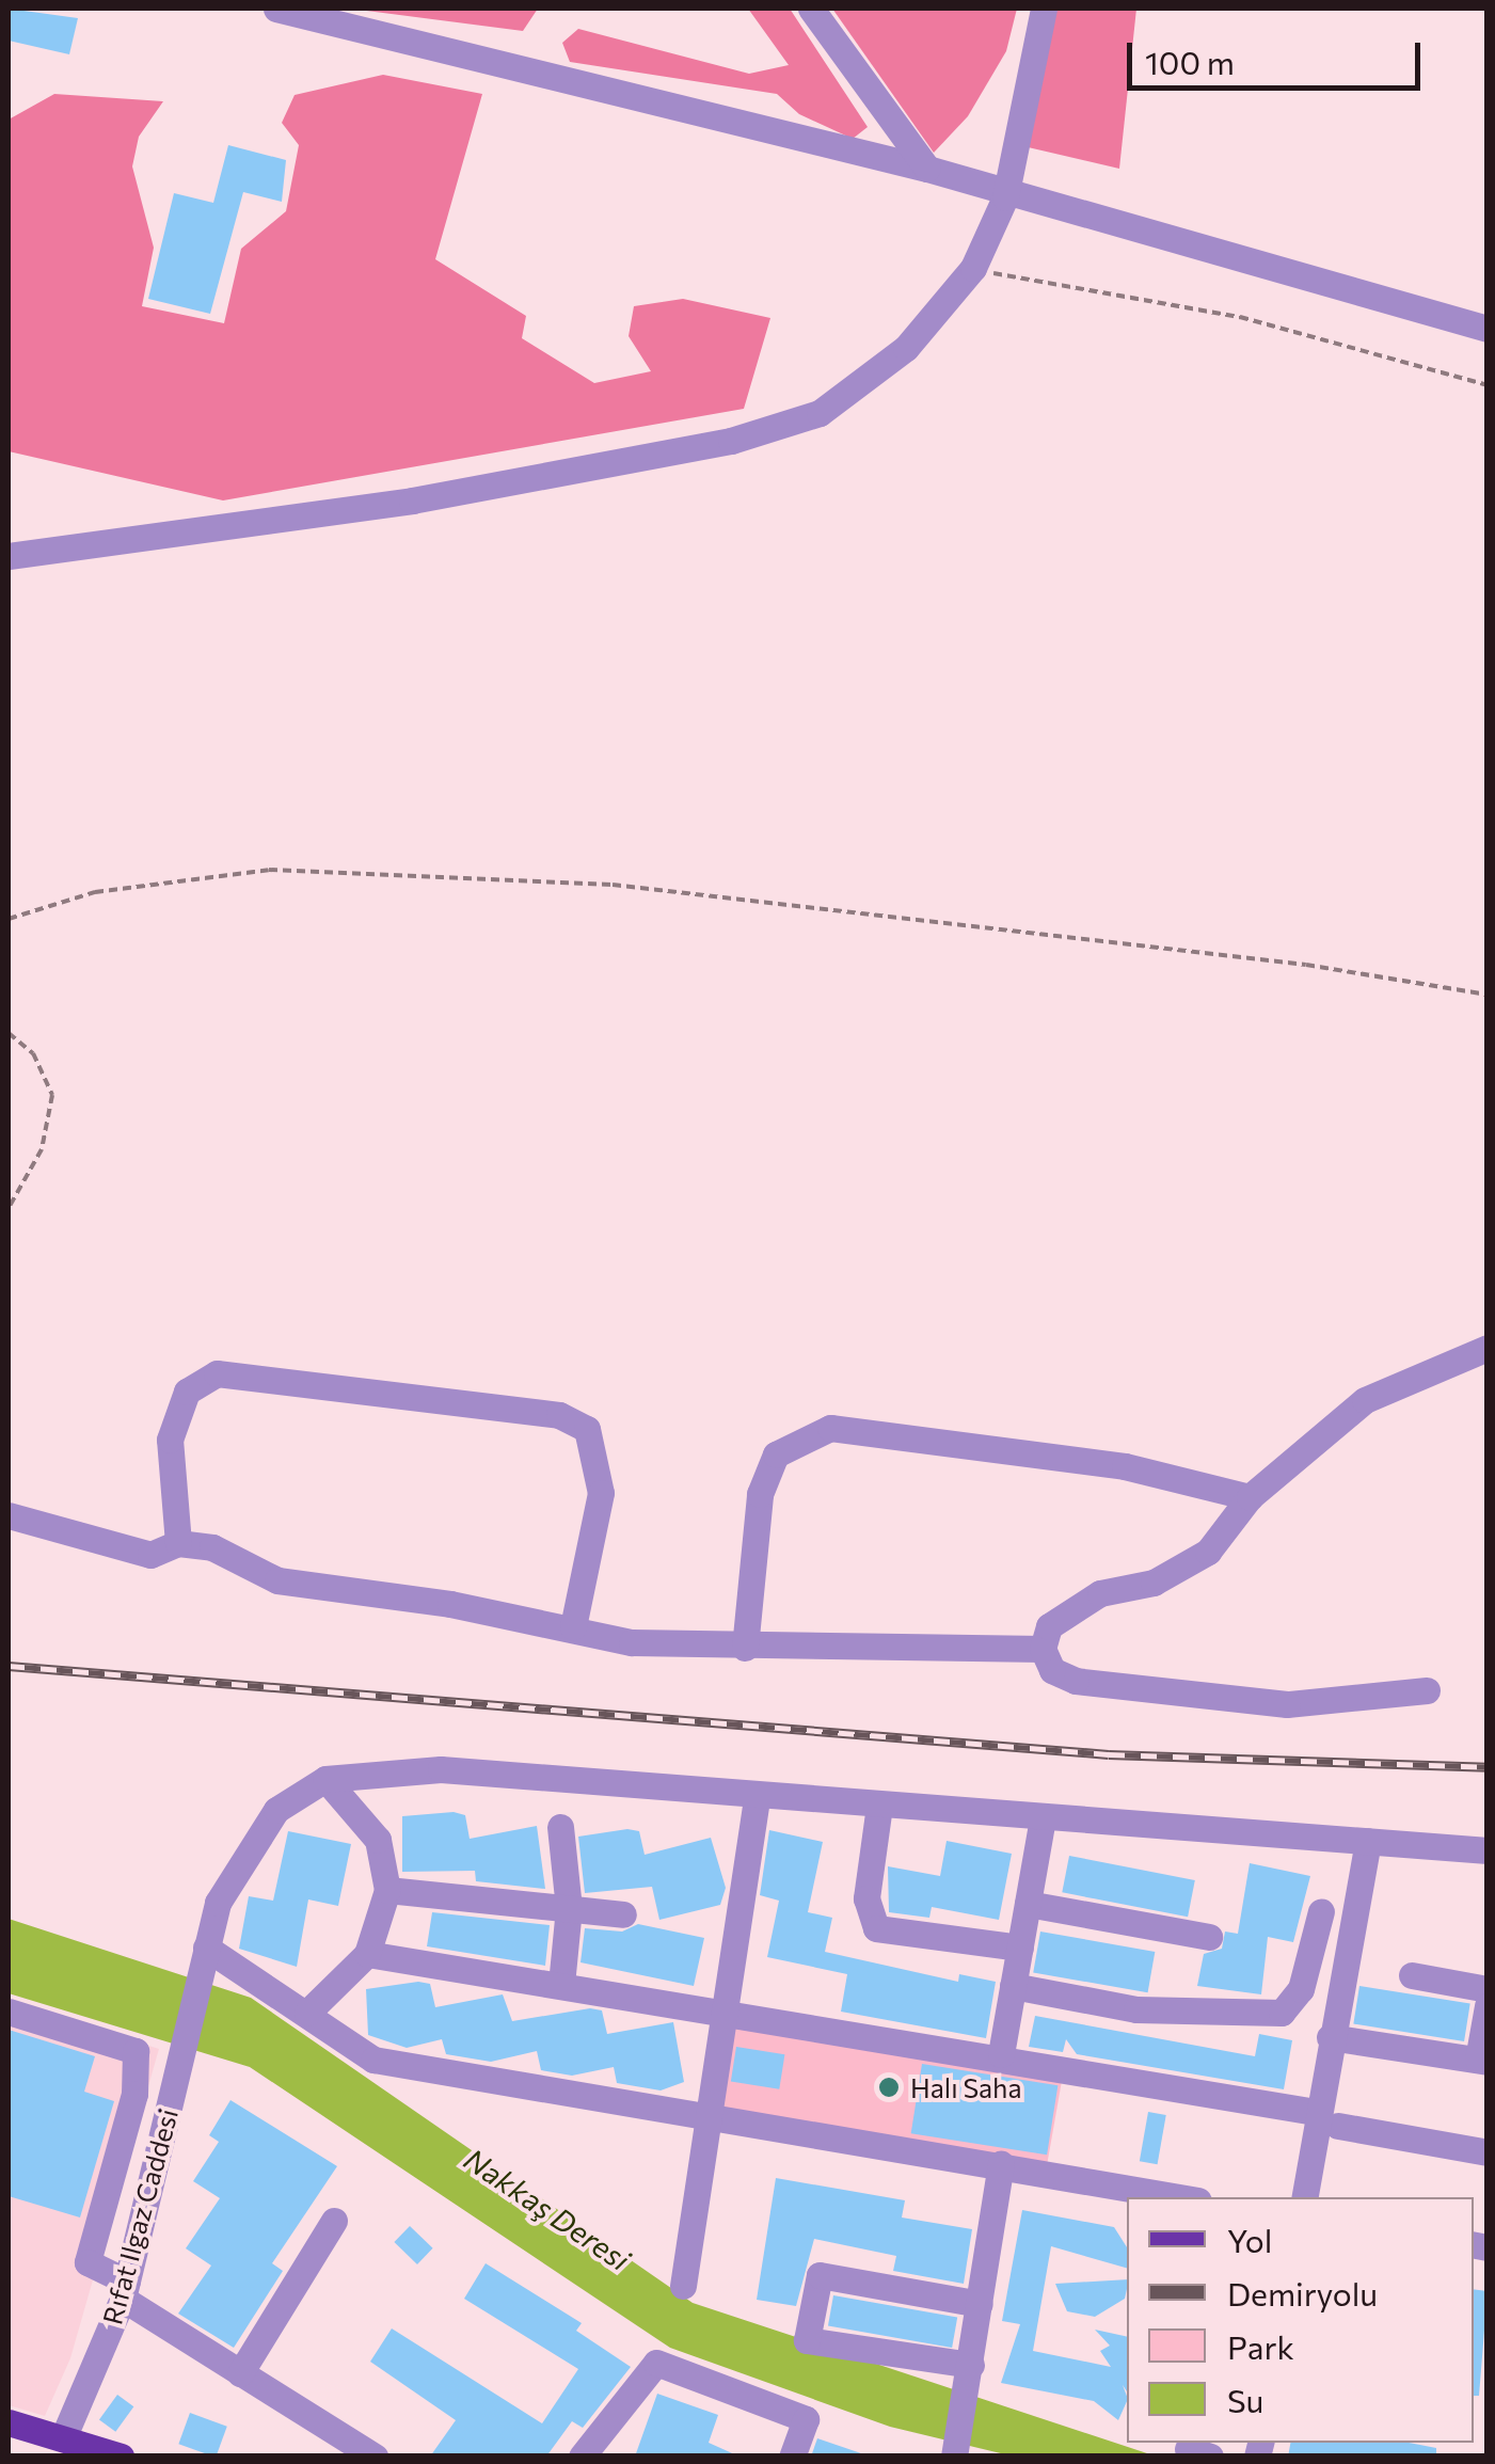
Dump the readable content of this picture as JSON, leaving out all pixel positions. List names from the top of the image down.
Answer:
{
  "streets": {
    "street": ["Rıfat Ilgaz Caddesi"]
  },
  "water": ["Nakkaş Deresi"],
  "places": ["Halı Saha"],
  "legend": [
    "Yol",
    "Demiryolu",
    "Park",
    "Su"
  ],
  "scale_bar": "100 m"
}
